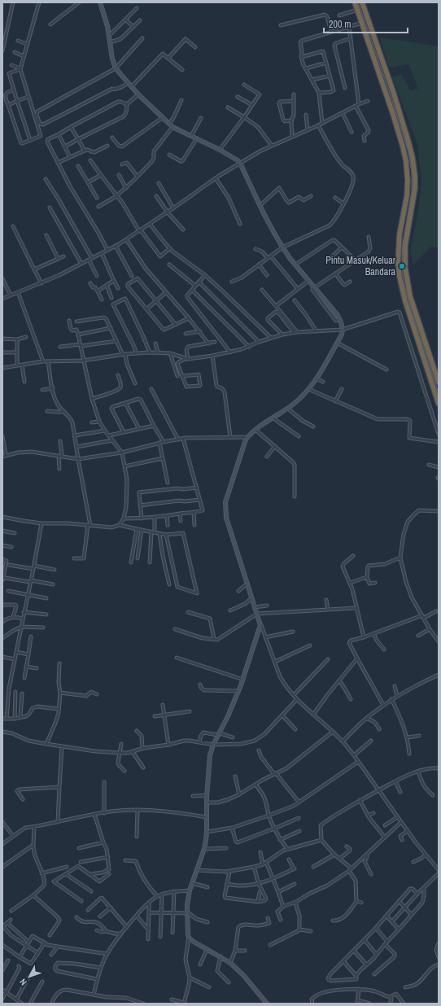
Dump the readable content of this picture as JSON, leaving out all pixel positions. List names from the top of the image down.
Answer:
{
  "places": ["Pintu Masuk/Keluar Bandara"],
  "scale_bar": "200 m",
  "north": "bottom left"
}
